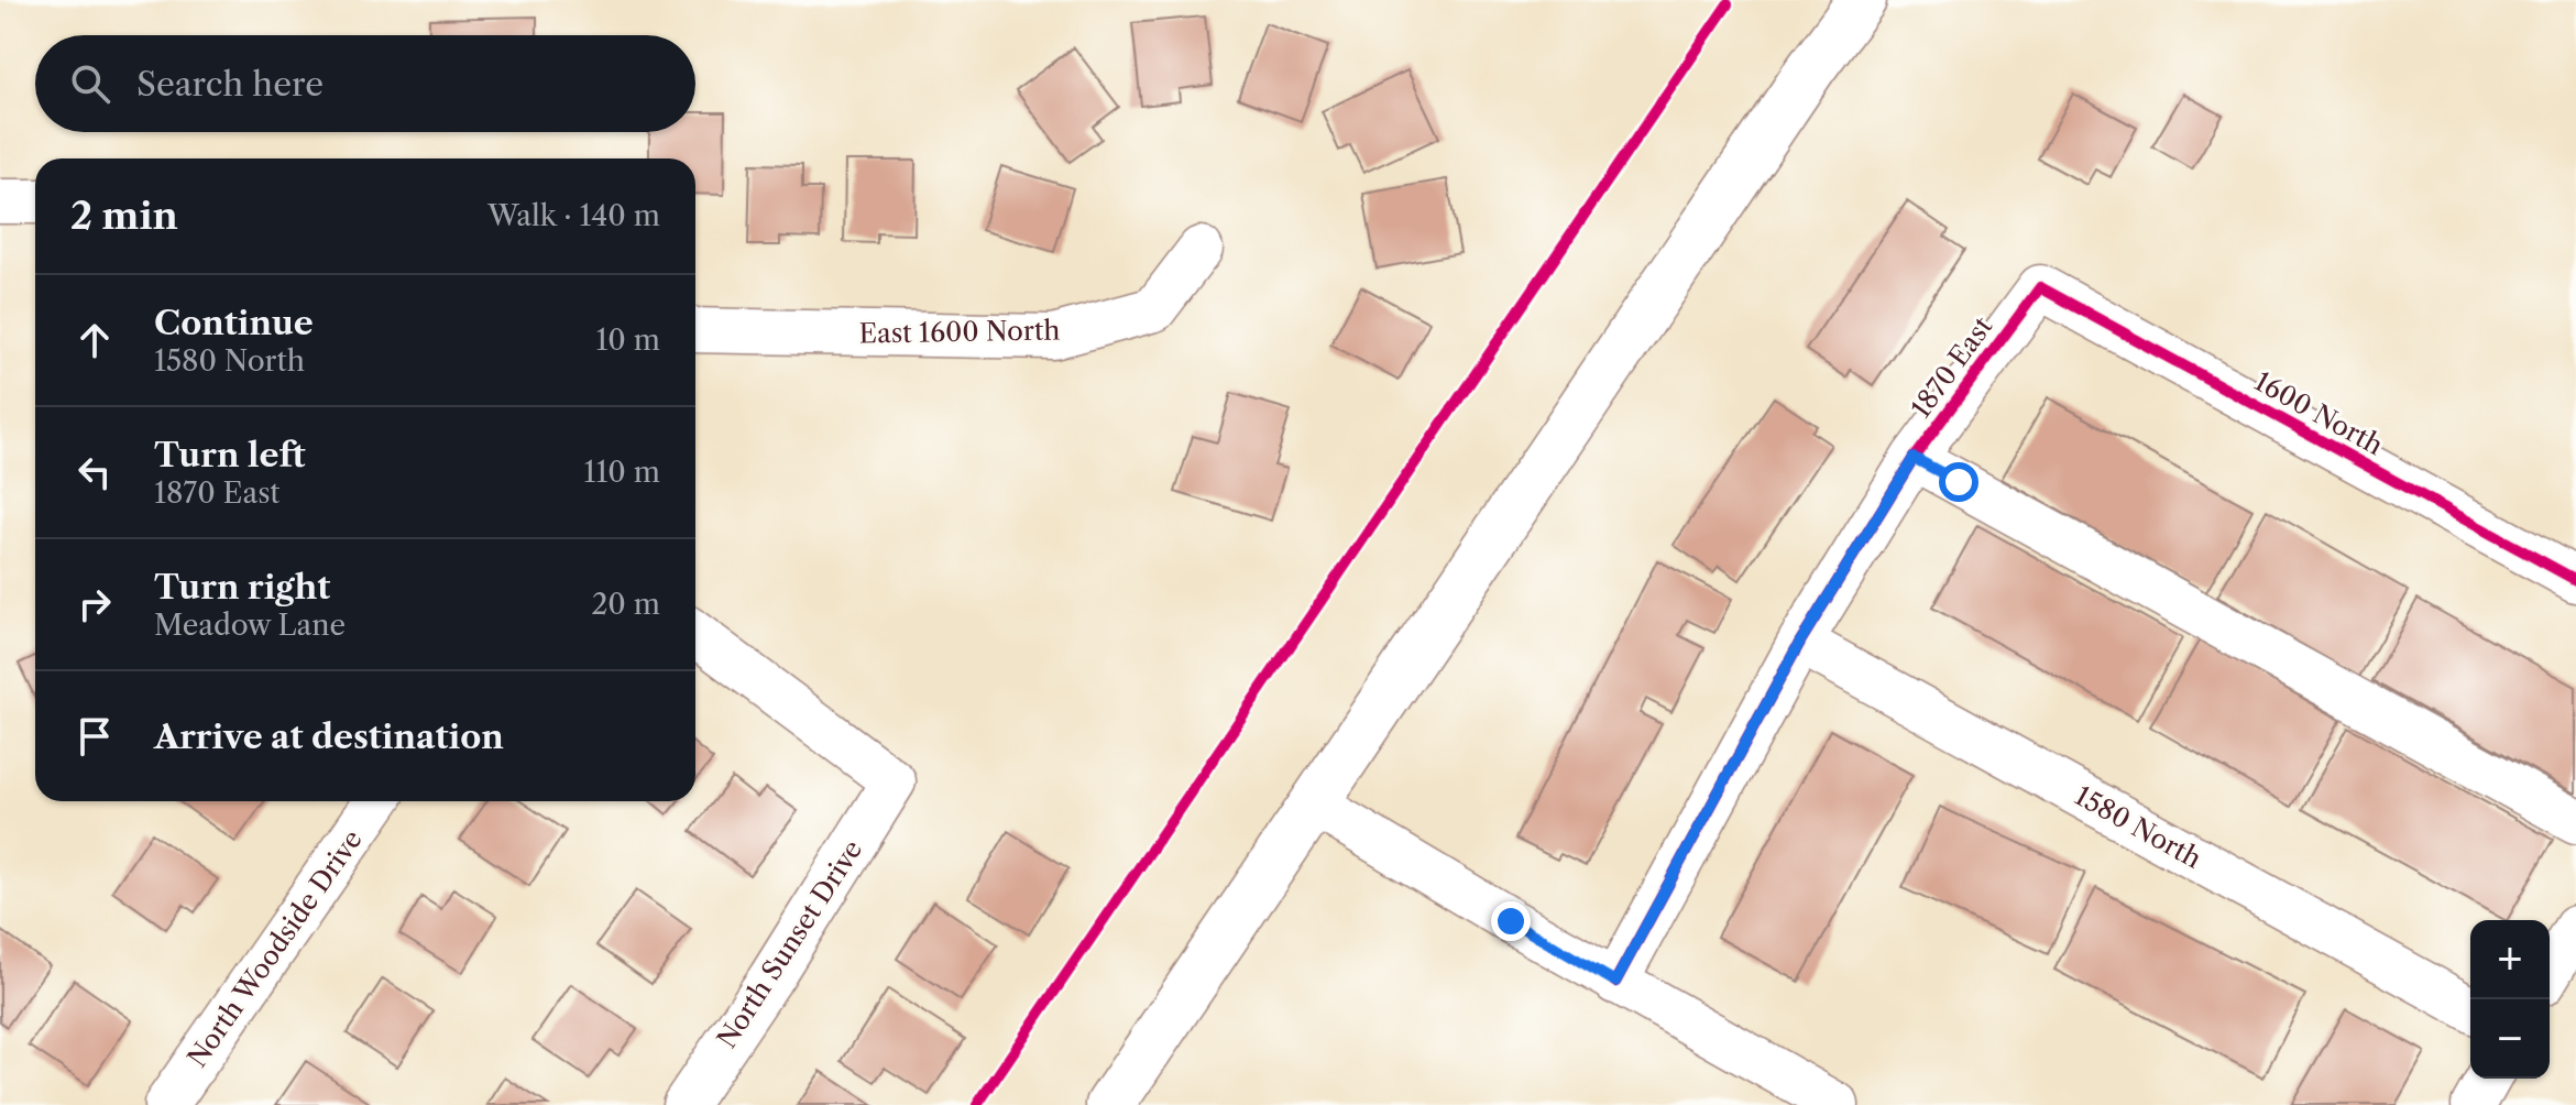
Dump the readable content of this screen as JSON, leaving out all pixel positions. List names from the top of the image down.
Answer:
{
  "streets": {
    "street": [
      "East 1600 North",
      "1870 East",
      "1600 North",
      "1580 North",
      "North Sunset Drive",
      "North Woodside Drive"
    ]
  },
  "crossings": [
    ["1870 East", "1600 North"],
    ["1870 East", "1580 North"]
  ],
  "page": {
    "search": "Search here",
    "heading": ["2 min", "Walk · 140 m"],
    "list": [
      ["Continue", "1580 North", "10 m"],
      ["Turn left", "1870 East", "110 m"],
      ["Turn right", "Meadow Lane", "20 m"],
      "Arrive at destination"
    ],
    "map_buttons": ["+", "−"]
  }
}
